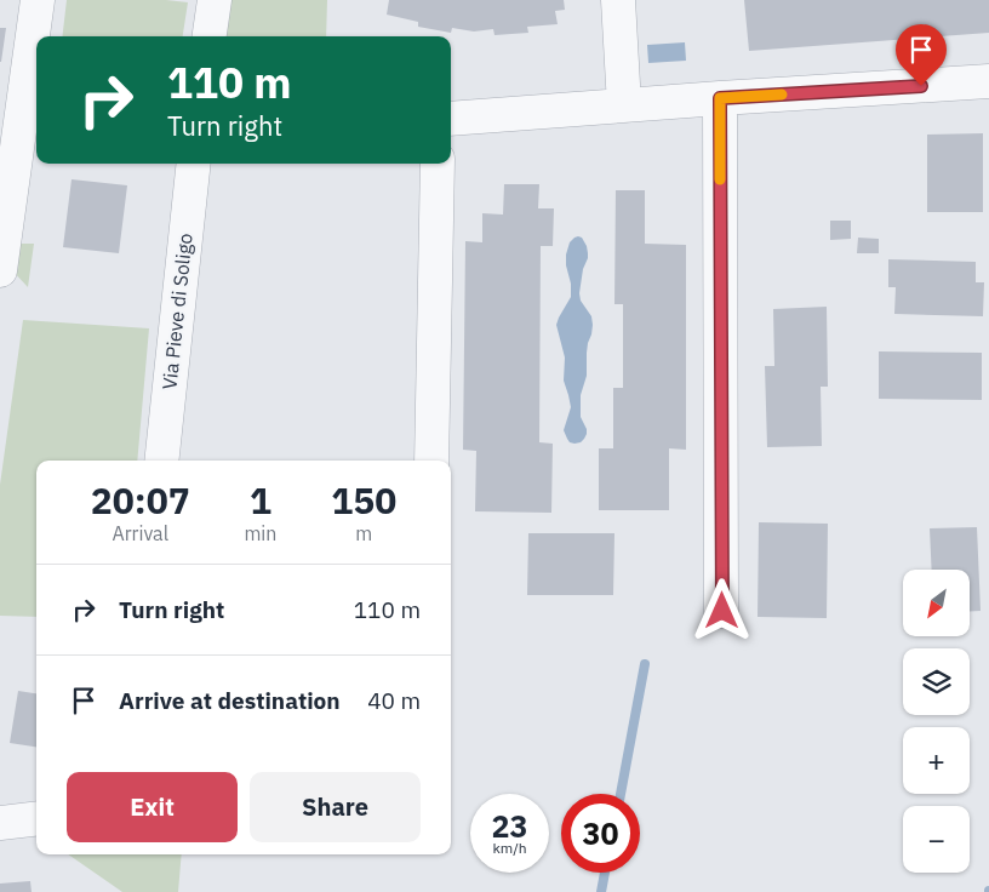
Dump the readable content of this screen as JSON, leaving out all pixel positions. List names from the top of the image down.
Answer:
{
  "streets": {
    "street": ["Via Pieve di Soligo"]
  },
  "north": "bottom left",
  "page": {
    "turn": ["110 m", "Turn right"],
    "eta": [
      "20:07",
      "Arrival",
      "1",
      "min",
      "150",
      "m"
    ],
    "list": [
      {
        "name": "Turn right",
        "value": "110 m"
      },
      {
        "name": "Arrive at destination",
        "value": "40 m"
      }
    ],
    "map_buttons": ["+", "−"],
    "buttons": ["Exit", "Share"],
    "speed": "23 km/h",
    "limit": "30"
  }
}
